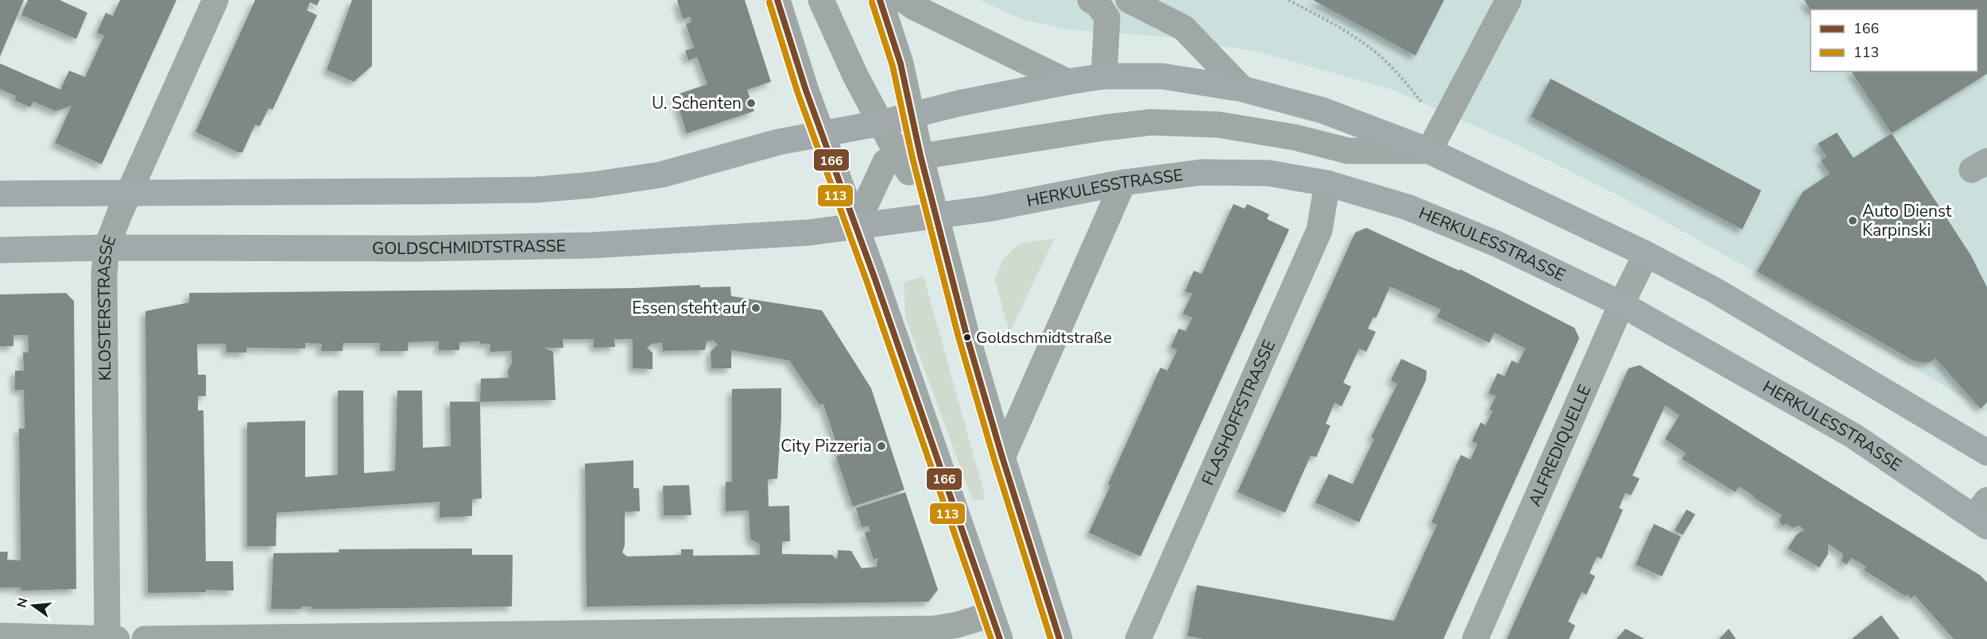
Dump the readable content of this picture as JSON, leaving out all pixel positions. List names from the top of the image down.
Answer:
{
  "streets": {
    "main road": ["HERKULESSTRASSE", "GOLDSCHMIDTSTRASSE"],
    "street": ["KLOSTERSTRASSE", "FLASHOFFSTRASSE", "ALFREDIQUELLE"]
  },
  "crossings": [
    ["HERKULESSTRASSE", "GOLDSCHMIDTSTRASSE"],
    ["HERKULESSTRASSE", "FLASHOFFSTRASSE"],
    ["HERKULESSTRASSE", "ALFREDIQUELLE"],
    ["GOLDSCHMIDTSTRASSE", "KLOSTERSTRASSE"]
  ],
  "places": [
    "U. Schenten",
    "Auto Dienst Karpinski",
    "Essen steht auf",
    "Goldschmidtstraße",
    "City Pizzeria"
  ],
  "lines": ["transit line 166", "transit line 113"],
  "legend": ["166", "113"],
  "north": "left"
}
